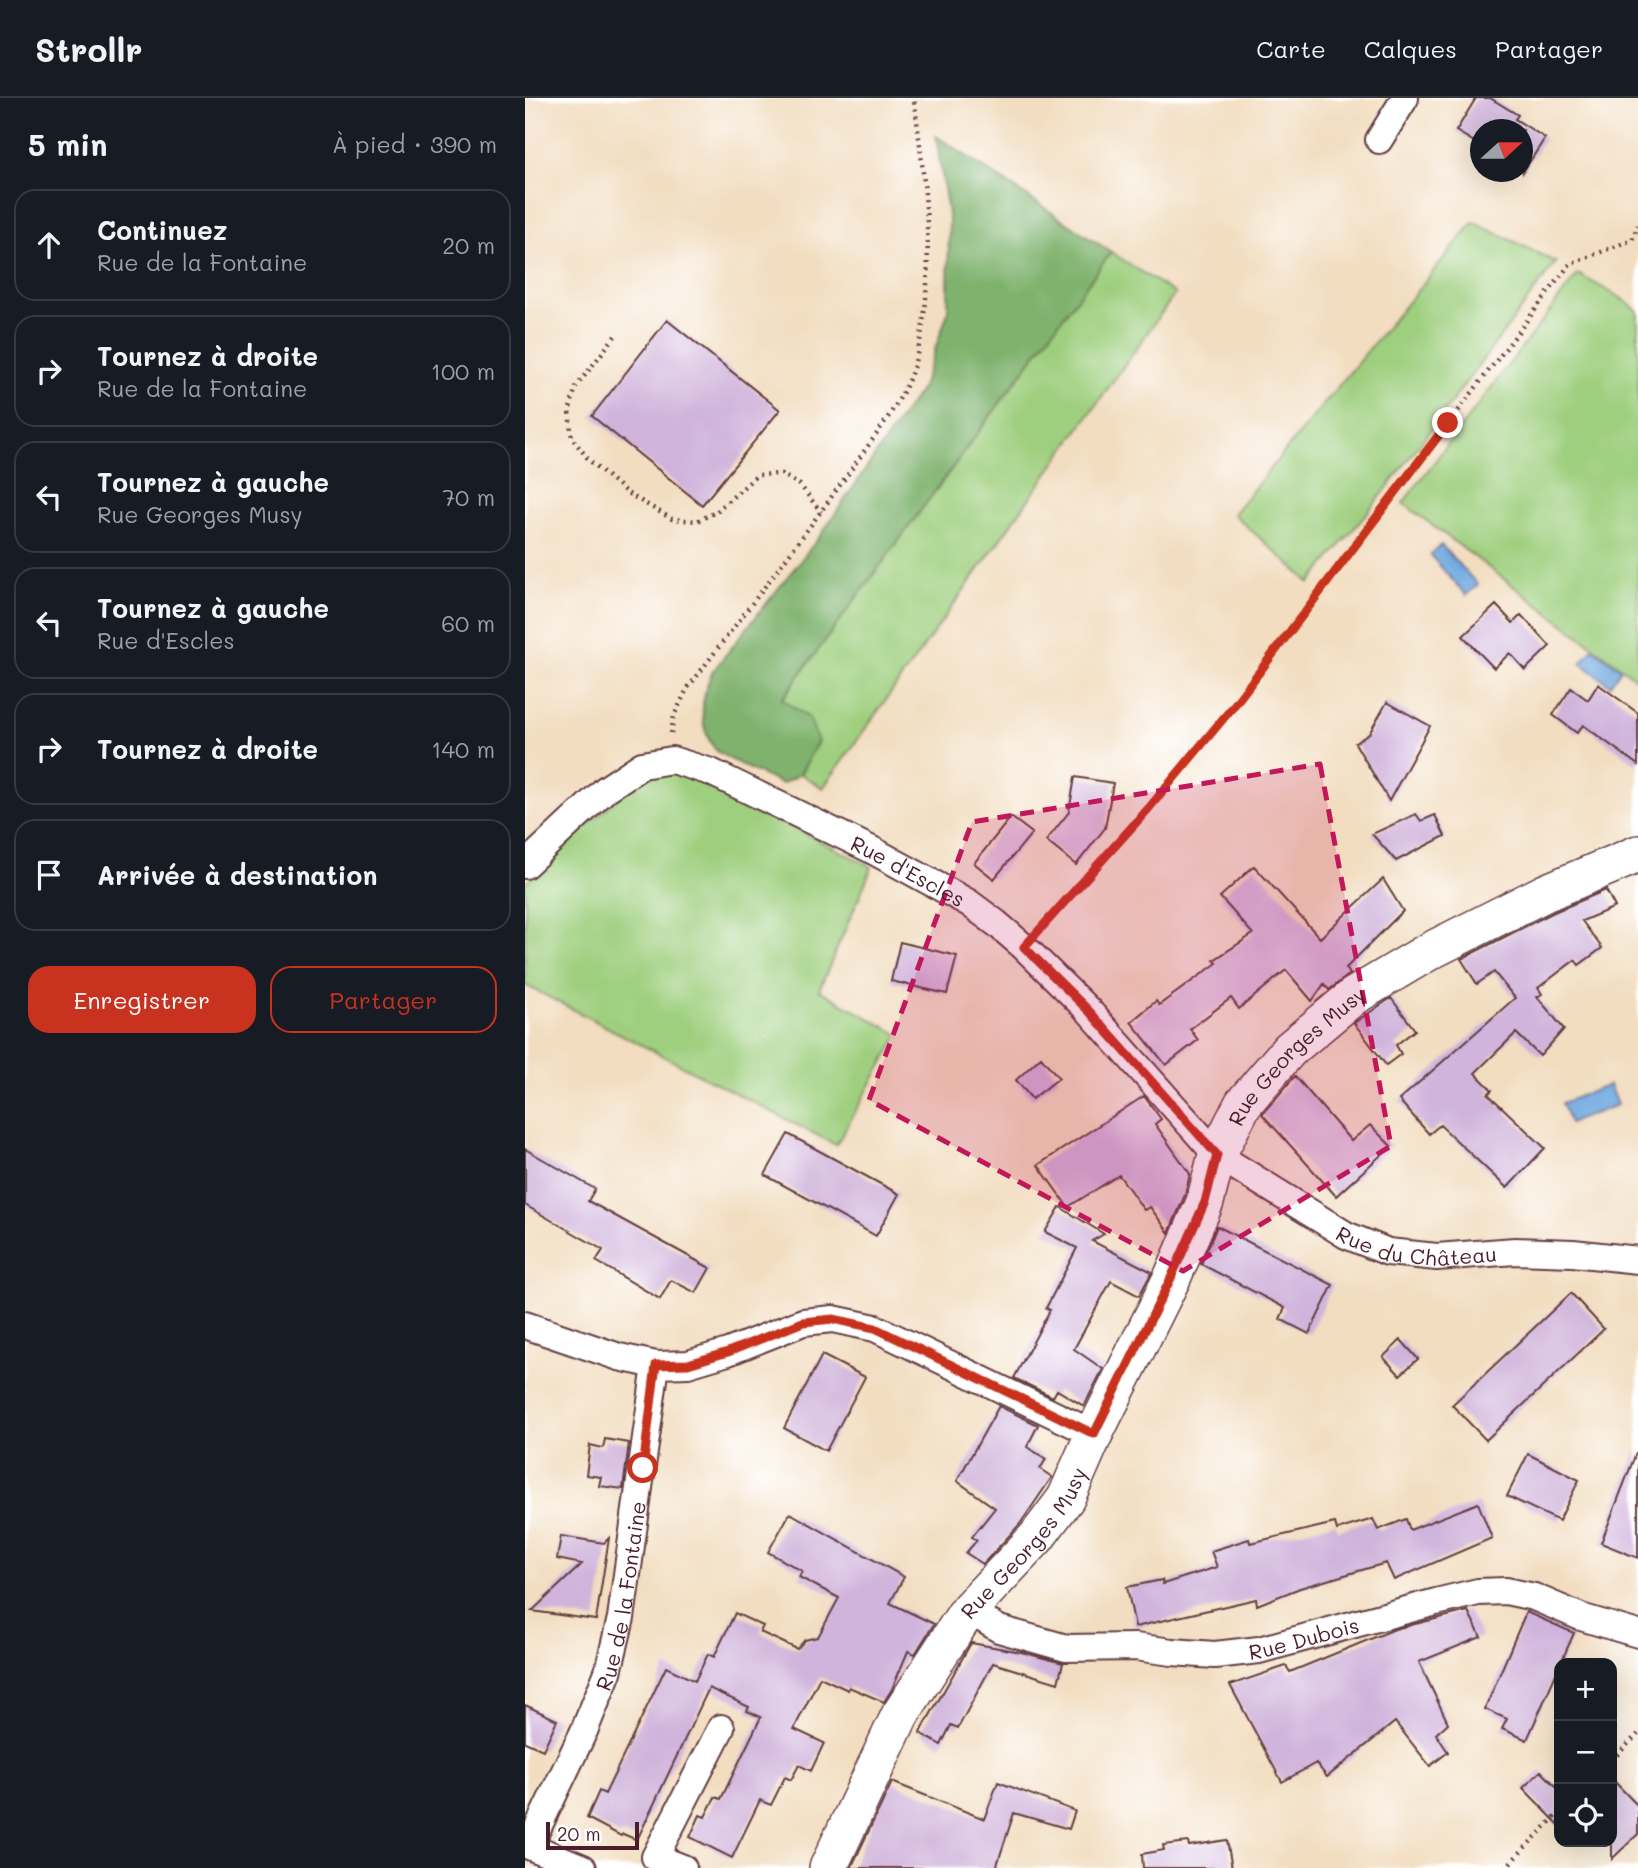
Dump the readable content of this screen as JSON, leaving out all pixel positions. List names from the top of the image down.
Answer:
{
  "streets": {
    "street": [
      "Rue d'Escles",
      "Rue Georges Musy",
      "Rue du Château",
      "Rue de la Fontaine",
      "Rue Dubois"
    ]
  },
  "crossings": [
    ["Rue d'Escles", "Rue Georges Musy"],
    ["Rue d'Escles", "Rue du Château"],
    ["Rue Georges Musy", "Rue du Château"],
    ["Rue Georges Musy", "Rue Dubois"]
  ],
  "scale_bar": "20 m",
  "north": "right",
  "page": {
    "header": "Strollr",
    "nav": ["Carte", "Calques", "Partager"],
    "heading": ["5 min", "À pied · 390 m"],
    "list": [
      ["Continuez", "Rue de la Fontaine", "20 m"],
      ["Tournez à droite", "Rue de la Fontaine", "100 m"],
      ["Tournez à gauche", "Rue Georges Musy", "70 m"],
      ["Tournez à gauche", "Rue d'Escles", "60 m"],
      ["Tournez à droite", "140 m"],
      "Arrivée à destination"
    ],
    "buttons": ["Enregistrer", "Partager"],
    "map_buttons": ["+", "−"],
    "scale": "20 m"
  }
}
